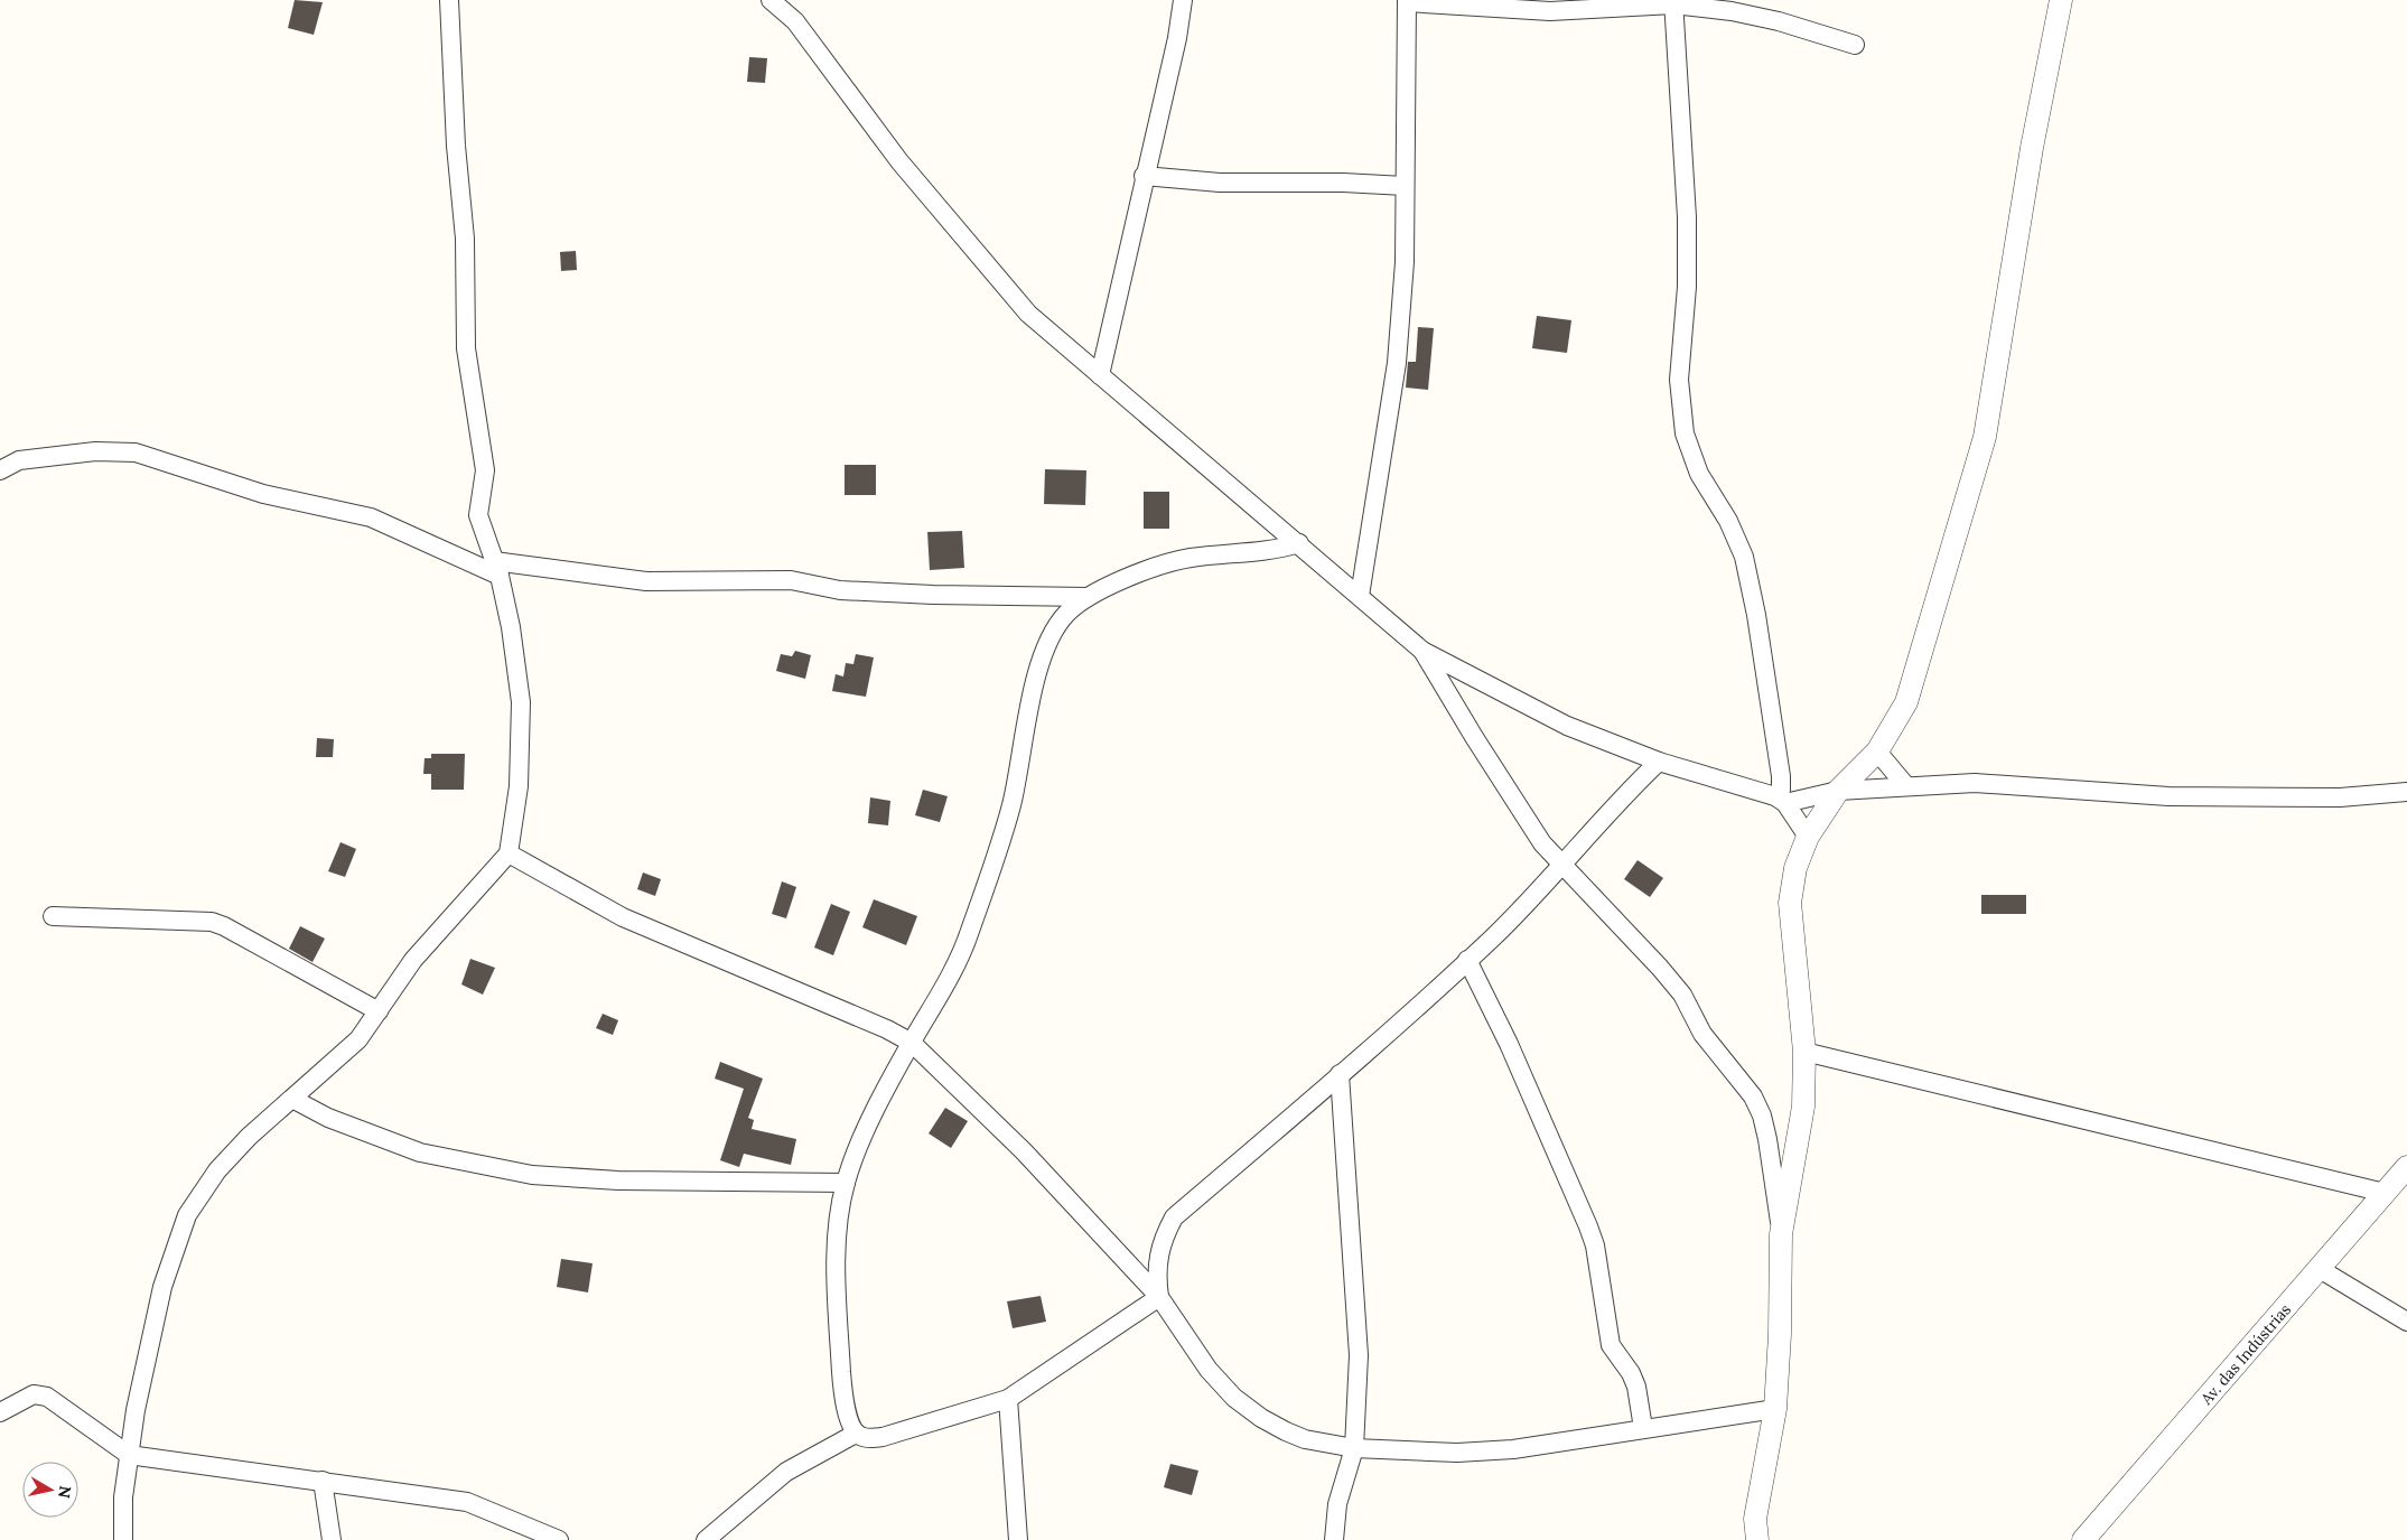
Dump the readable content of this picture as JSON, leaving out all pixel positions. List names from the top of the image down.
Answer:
{
  "streets": {
    "street": ["Av. das Indústrias"]
  },
  "north": "right"
}
